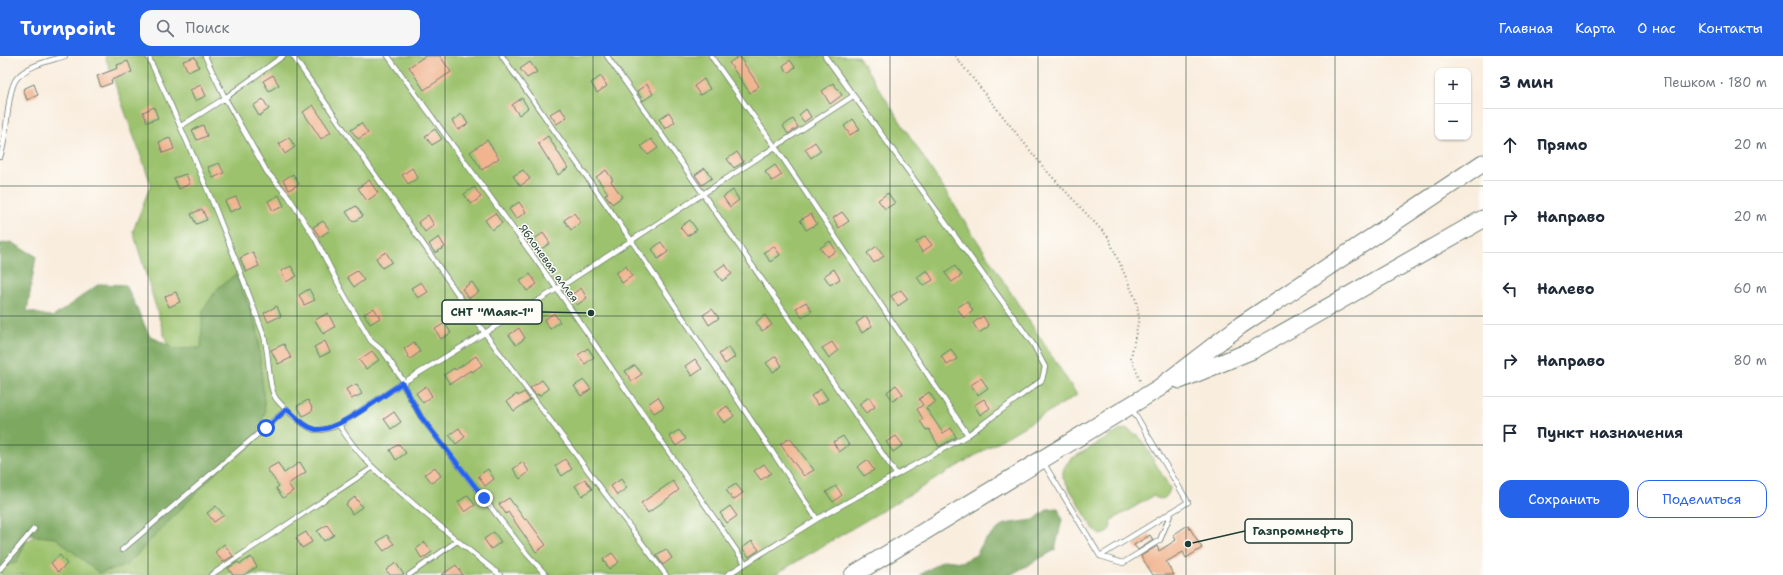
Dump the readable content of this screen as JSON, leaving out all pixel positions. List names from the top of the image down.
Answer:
{
  "streets": {
    "lane": ["Яблоневая аллея"]
  },
  "places": ["СНТ \"Маяк-1\"", "Газпромнефть"],
  "page": {
    "header": "Turnpoint",
    "search": "Поиск",
    "nav": [
      "Главная",
      "Карта",
      "О нас",
      "Контакты"
    ],
    "heading": ["3 мин", "Пешком · 180 m"],
    "map_buttons": ["+", "−"],
    "list": [
      ["Прямо", "20 m"],
      ["Направо", "20 m"],
      ["Налево", "60 m"],
      ["Направо", "80 m"],
      "Пункт назначения"
    ],
    "buttons": ["Сохранить", "Поделиться"]
  }
}
